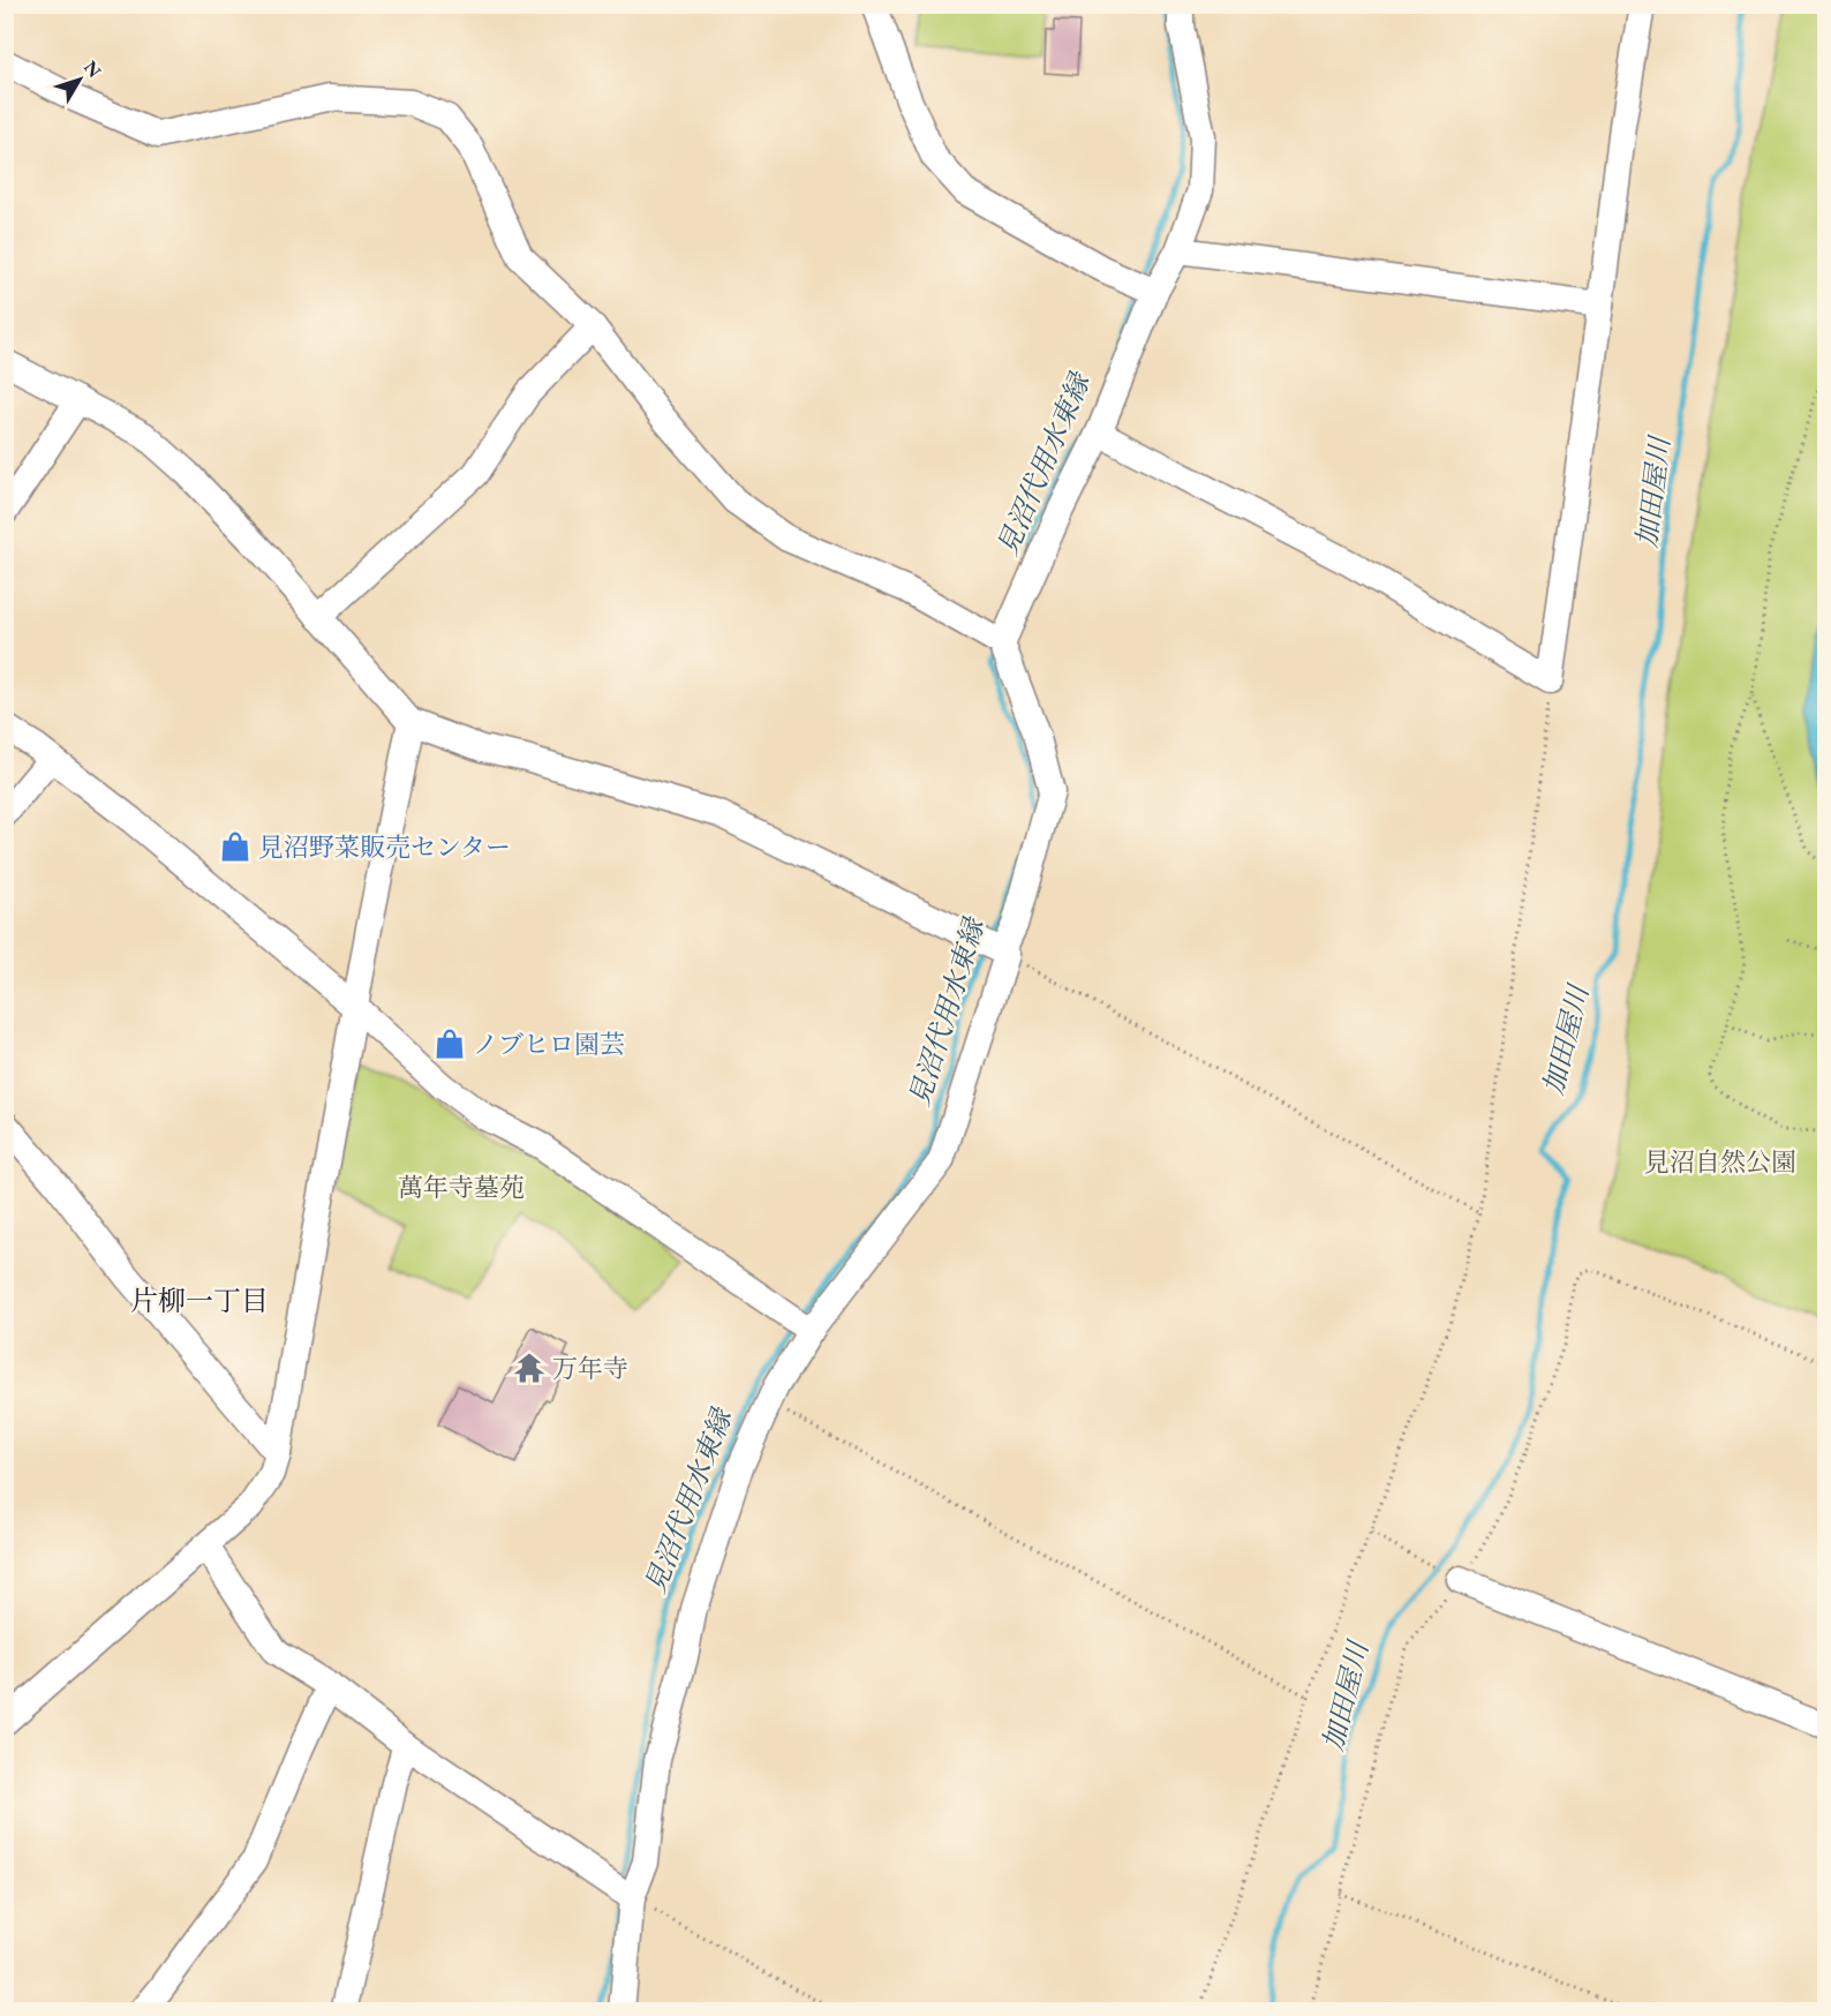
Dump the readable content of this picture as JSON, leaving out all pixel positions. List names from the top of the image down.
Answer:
{
  "districts": ["片柳一丁目"],
  "water": ["見沼代用水東縁", "加田屋川"],
  "parks": ["見沼自然公園", "萬年寺墓苑"],
  "places": {
    "shop": ["見沼野菜販売センター", "ノブヒロ園芸"],
    "temple": ["万年寺"]
  },
  "north": "top right"
}
